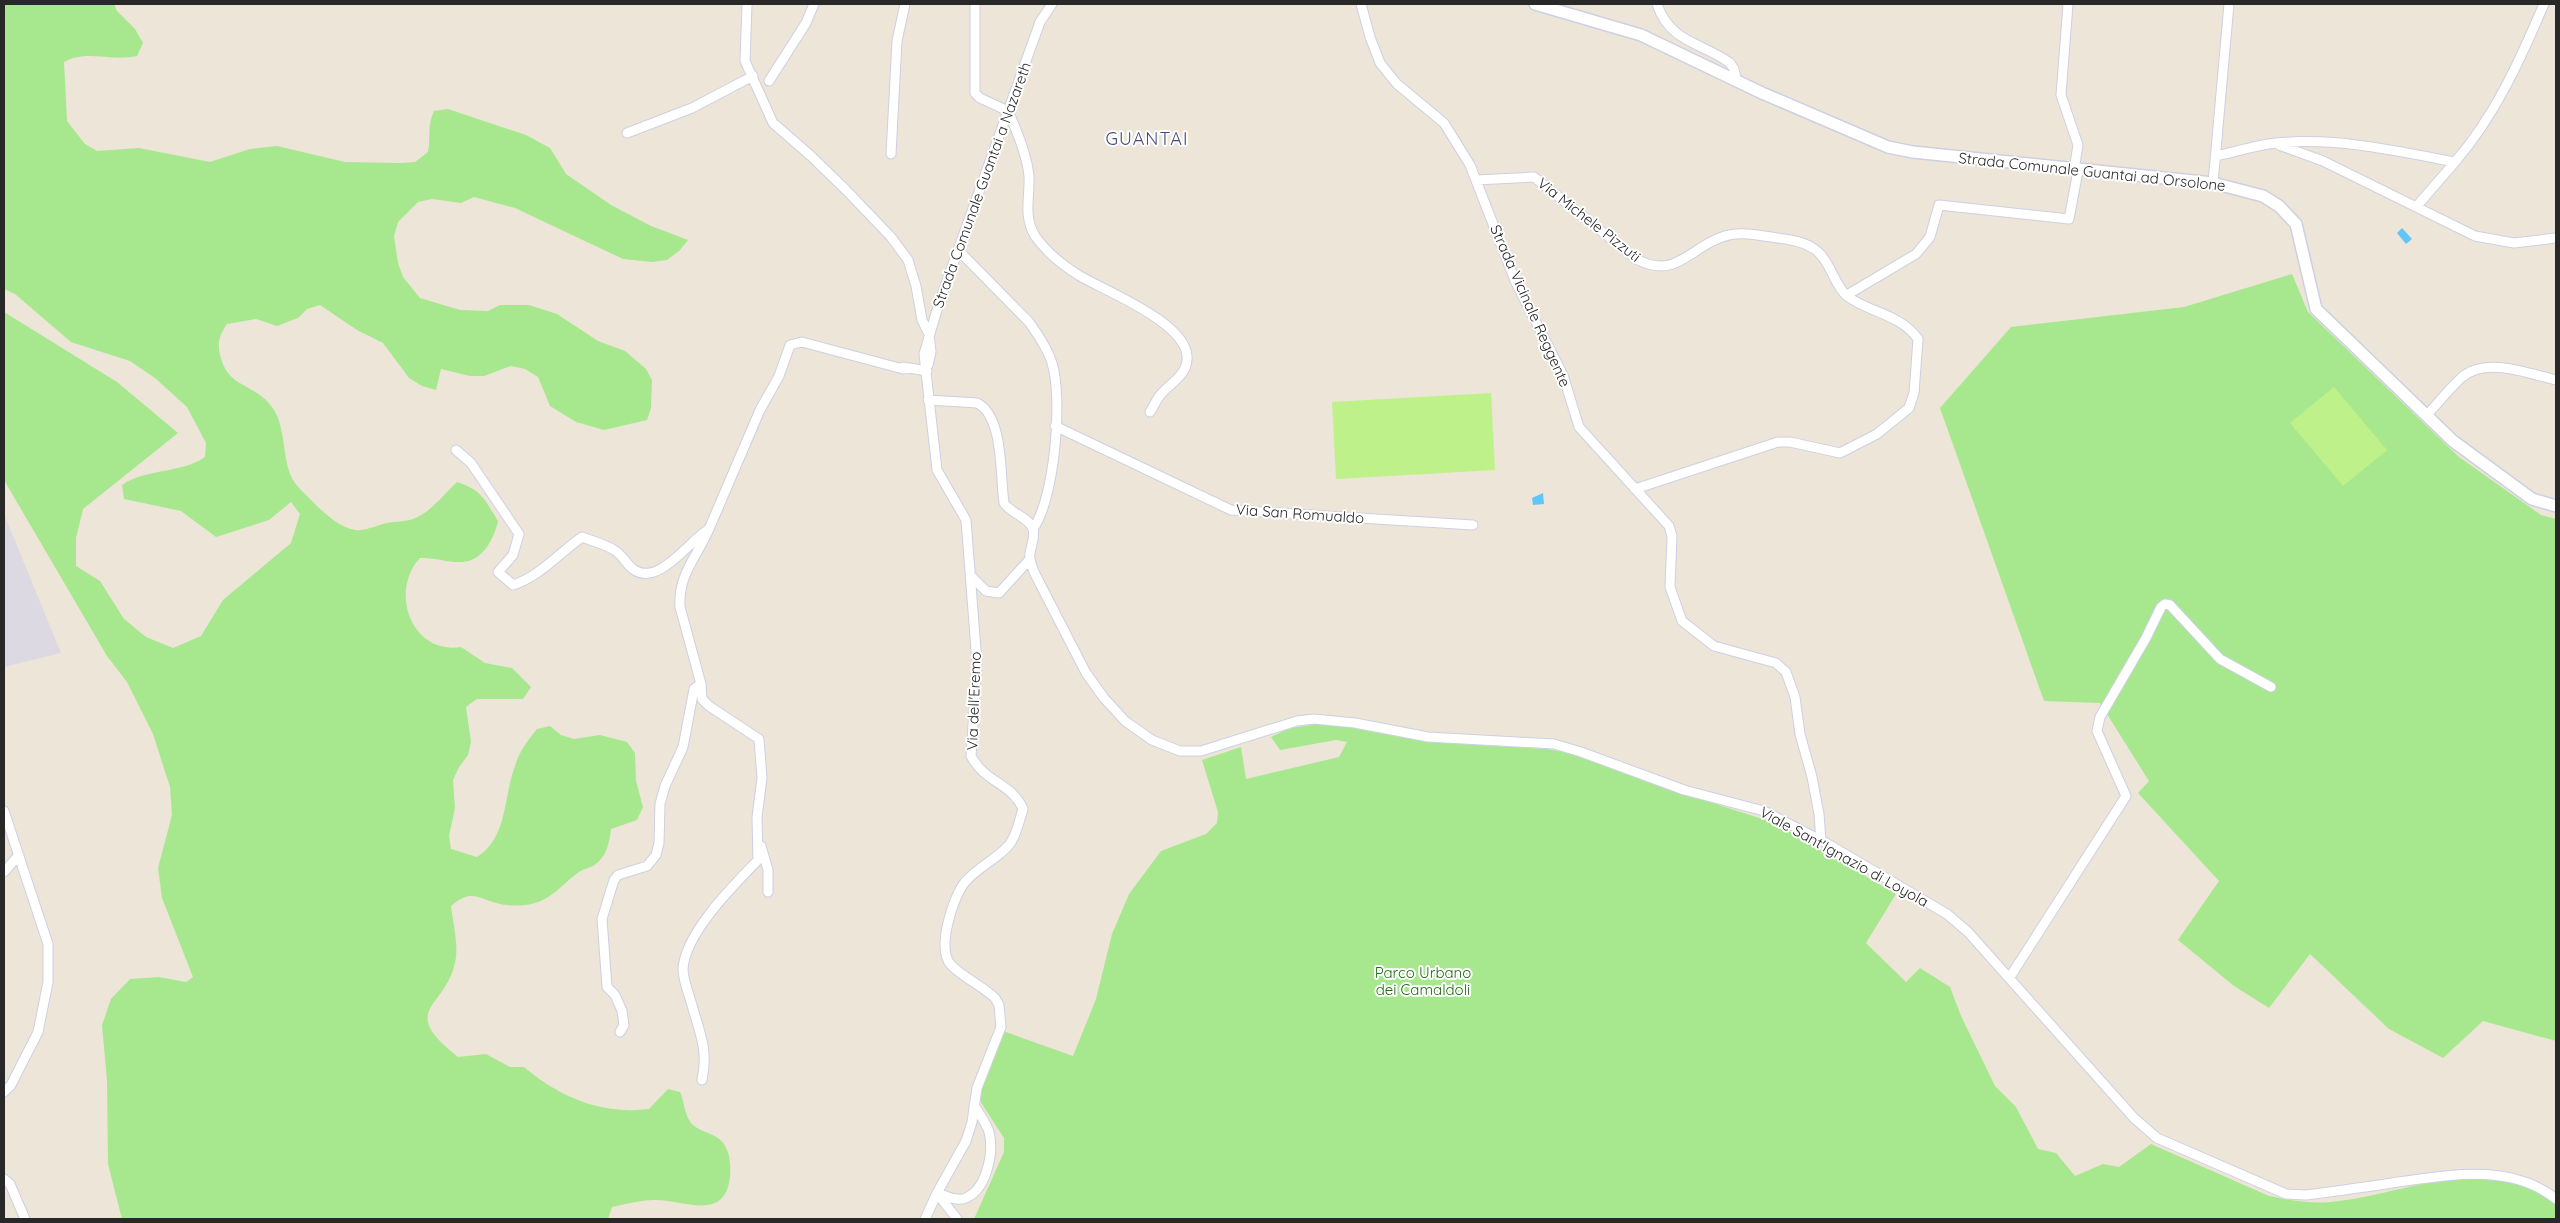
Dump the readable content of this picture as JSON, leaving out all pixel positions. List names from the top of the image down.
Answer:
{
  "streets": {
    "street": [
      "Strada Comunale Guantai ad Orsolone",
      "Strada Comunale Guantai a Nazareth",
      "Via Michele Pizzuti",
      "Strada Vicinale Reggente",
      "Via San Romualdo",
      "Via dell'Eremo",
      "Viale Sant'Ignazio di Loyola"
    ]
  },
  "crossings": [
    ["Strada Comunale Guantai a Nazareth", "Via dell'Eremo"],
    ["Via Michele Pizzuti", "Strada Vicinale Reggente"],
    ["Strada Vicinale Reggente", "Viale Sant'Ignazio di Loyola"]
  ],
  "districts": ["GUANTAI"],
  "parks": ["Parco Urbano dei Camaldoli"]
}
